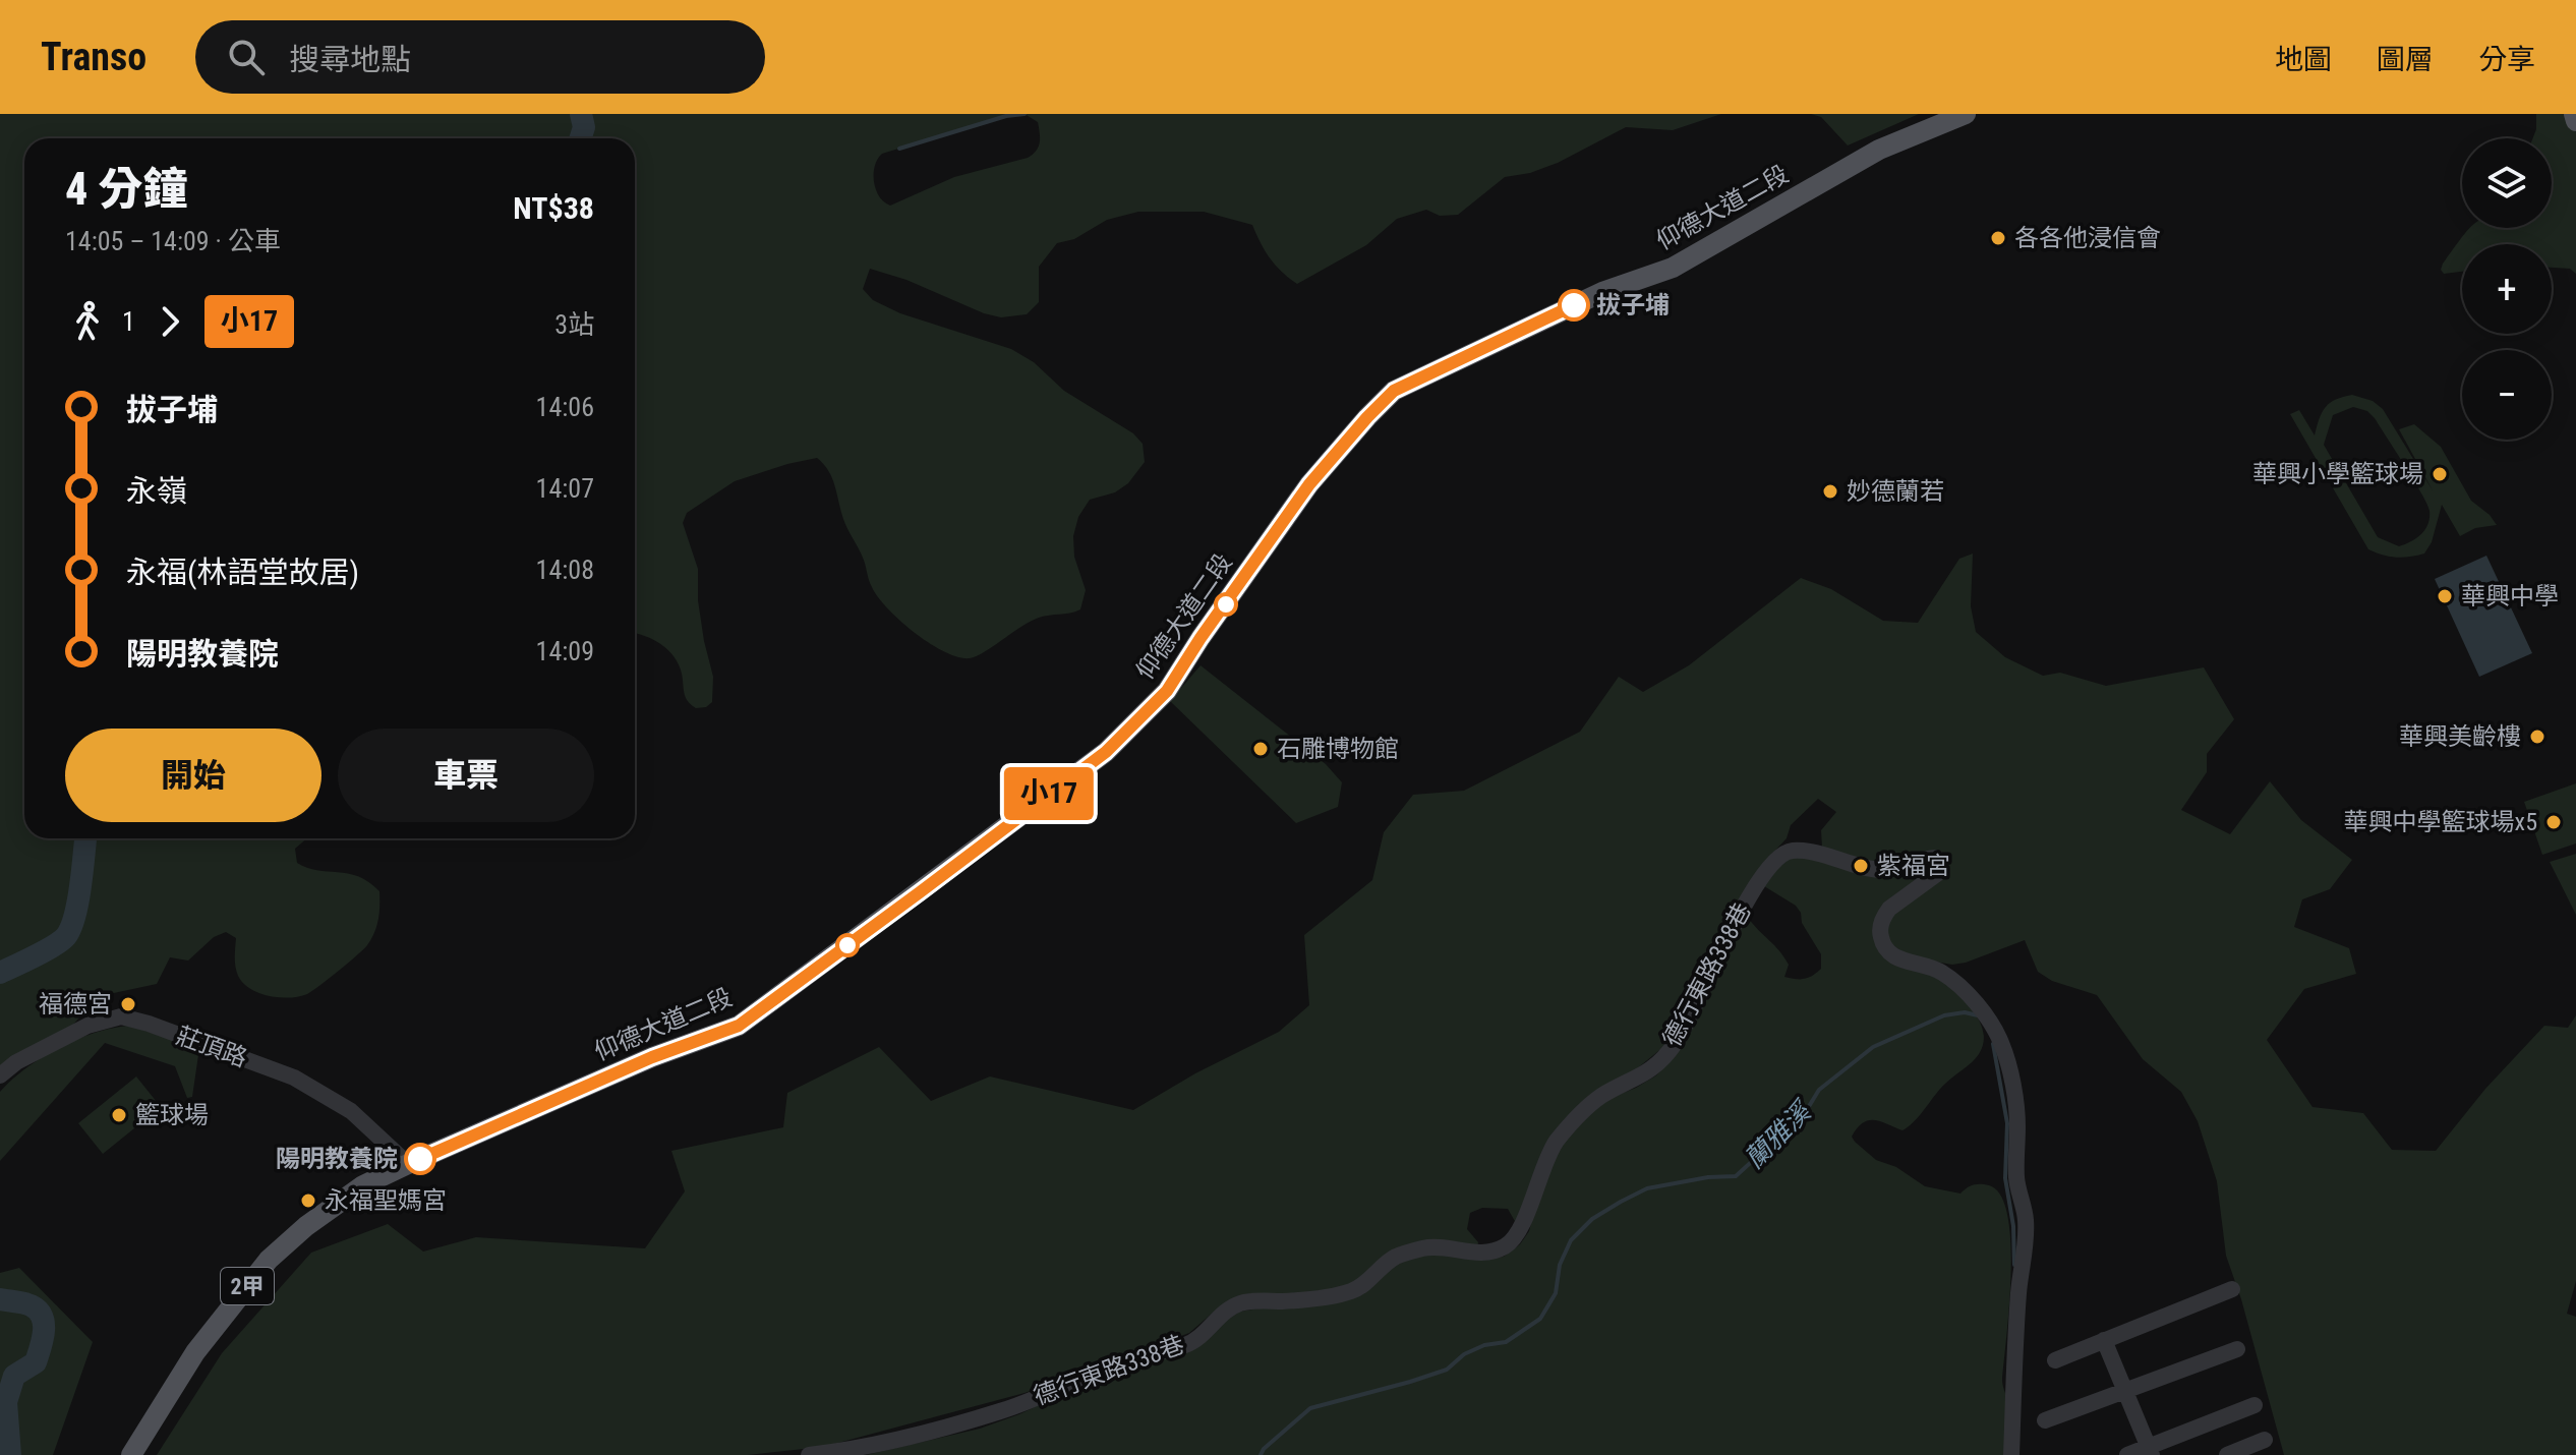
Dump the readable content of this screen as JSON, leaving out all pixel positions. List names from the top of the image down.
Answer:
{
  "streets": {
    "main road": ["仰德大道二段", "2甲"],
    "street": ["德行東路338巷", "莊頂路"]
  },
  "crossings": [
    ["仰德大道二段", "莊頂路"]
  ],
  "water": ["蘭雅溪"],
  "places": [
    "各各他浸信會",
    "拔子埔",
    "華興小學籃球場",
    "妙德蘭若",
    "華興中學",
    "華興美齡樓",
    "石雕博物館",
    "華興中學籃球場x5",
    "紫福宮",
    "福德宮",
    "籃球場",
    "陽明教養院",
    "永福聖媽宮"
  ],
  "lines": ["bus line 小17"],
  "page": {
    "header": "Transo",
    "search": "搜尋地點",
    "nav": ["地圖", "圖層", "分享"],
    "on_map": "小17",
    "map_buttons": ["+", "−"],
    "heading": ["4 分鐘", "14:05 – 14:09 · 公車", "NT$38"],
    "legs": ["1", "小17", "3站"],
    "list": [
      {
        "name": "拔子埔",
        "value": "14:06"
      },
      {
        "name": "永嶺",
        "value": "14:07"
      },
      {
        "name": "永福(林語堂故居)",
        "value": "14:08"
      },
      {
        "name": "陽明教養院",
        "value": "14:09"
      }
    ],
    "buttons": ["開始", "車票"]
  }
}
